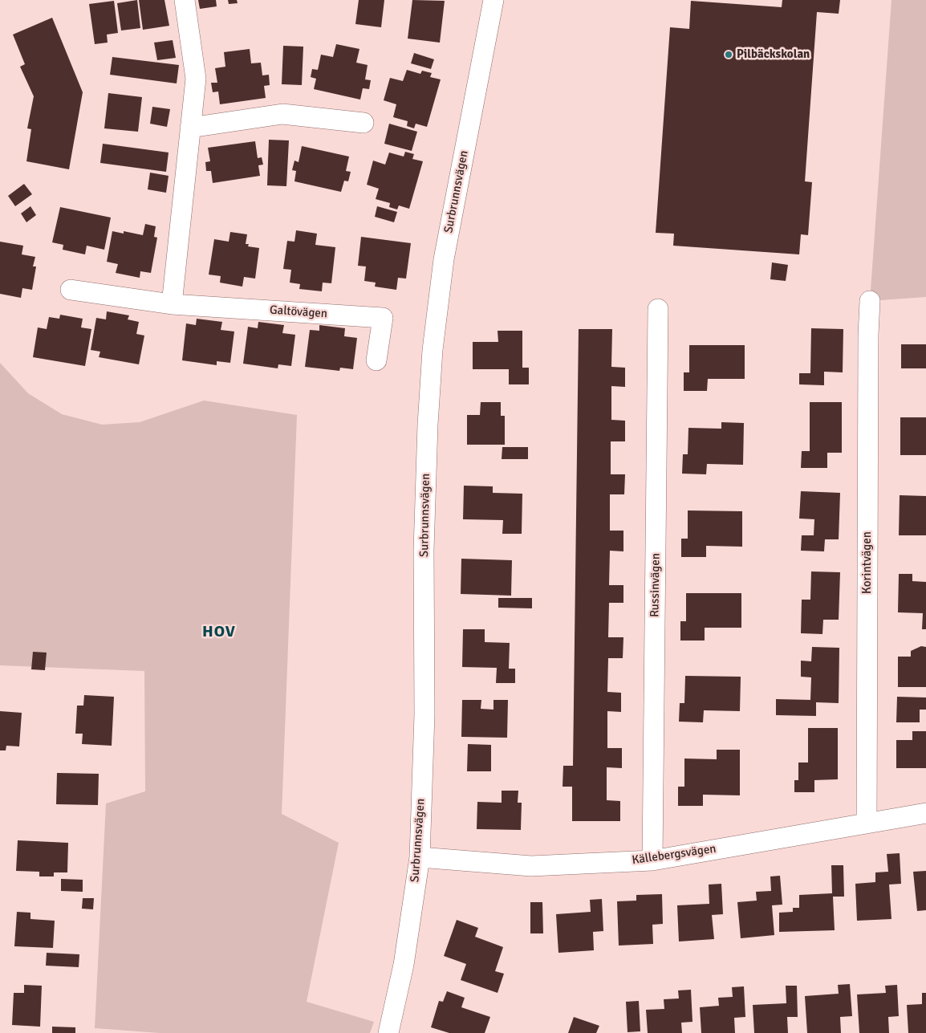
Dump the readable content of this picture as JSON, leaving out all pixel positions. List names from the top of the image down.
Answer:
{
  "streets": {
    "street": [
      "Surbrunnsvägen",
      "Galtövägen",
      "Korintvägen",
      "Russinvägen",
      "Källebergsvägen"
    ]
  },
  "crossings": [
    ["Surbrunnsvägen", "Källebergsvägen"],
    ["Korintvägen", "Källebergsvägen"],
    ["Russinvägen", "Källebergsvägen"]
  ],
  "districts": ["HOV"],
  "places": ["Pilbäckskolan"]
}
